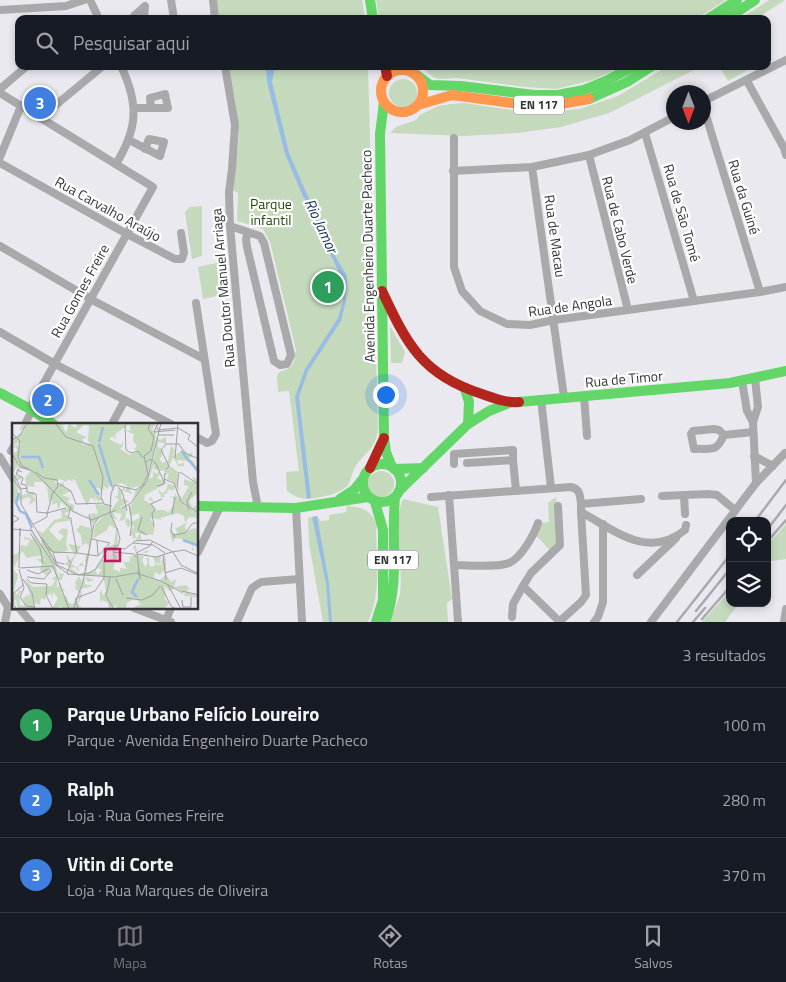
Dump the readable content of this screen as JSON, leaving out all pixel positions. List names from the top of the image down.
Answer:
{
  "streets": {
    "main road": ["EN 117", "Avenida Engenheiro Duarte Pacheco", "Rua de Timor"],
    "street": [
      "Rua da Guiné",
      "Rua Carvalho Araújo",
      "Rua de São Tomé",
      "Rua de Cabo Verde",
      "Rua de Macau",
      "Rua Doutor Manuel Arriaga",
      "Rua Gomes Freire",
      "Rua de Angola"
    ]
  },
  "crossings": [
    ["EN 117", "Avenida Engenheiro Duarte Pacheco"],
    ["Rua da Guiné", "Rua de Angola"],
    ["Rua Carvalho Araújo", "Rua Gomes Freire"],
    ["Rua de São Tomé", "Rua de Angola"],
    ["Rua de Cabo Verde", "Rua de Angola"],
    ["Rua de Macau", "Rua de Angola"],
    ["Rua de Macau", "Rua de Timor"],
    ["Avenida Engenheiro Duarte Pacheco", "Rua de Timor"]
  ],
  "water": ["Rio Jamor"],
  "parks": ["Parque infantil"],
  "north": "bottom",
  "page": {
    "search": "Pesquisar aqui",
    "pins": ["3", "1", "2"],
    "heading": ["Por perto", "3 resultados"],
    "list": [
      {
        "mark": "1",
        "name": "Parque Urbano Felício Loureiro",
        "note": "Parque · Avenida Engenheiro Duarte Pacheco",
        "value": "100 m"
      },
      {
        "mark": "2",
        "name": "Ralph",
        "note": "Loja · Rua Gomes Freire",
        "value": "280 m"
      },
      {
        "mark": "3",
        "name": "Vitin di Corte",
        "note": "Loja · Rua Marques de Oliveira",
        "value": "370 m"
      }
    ],
    "nav": ["Mapa", "Rotas", "Salvos"]
  }
}
